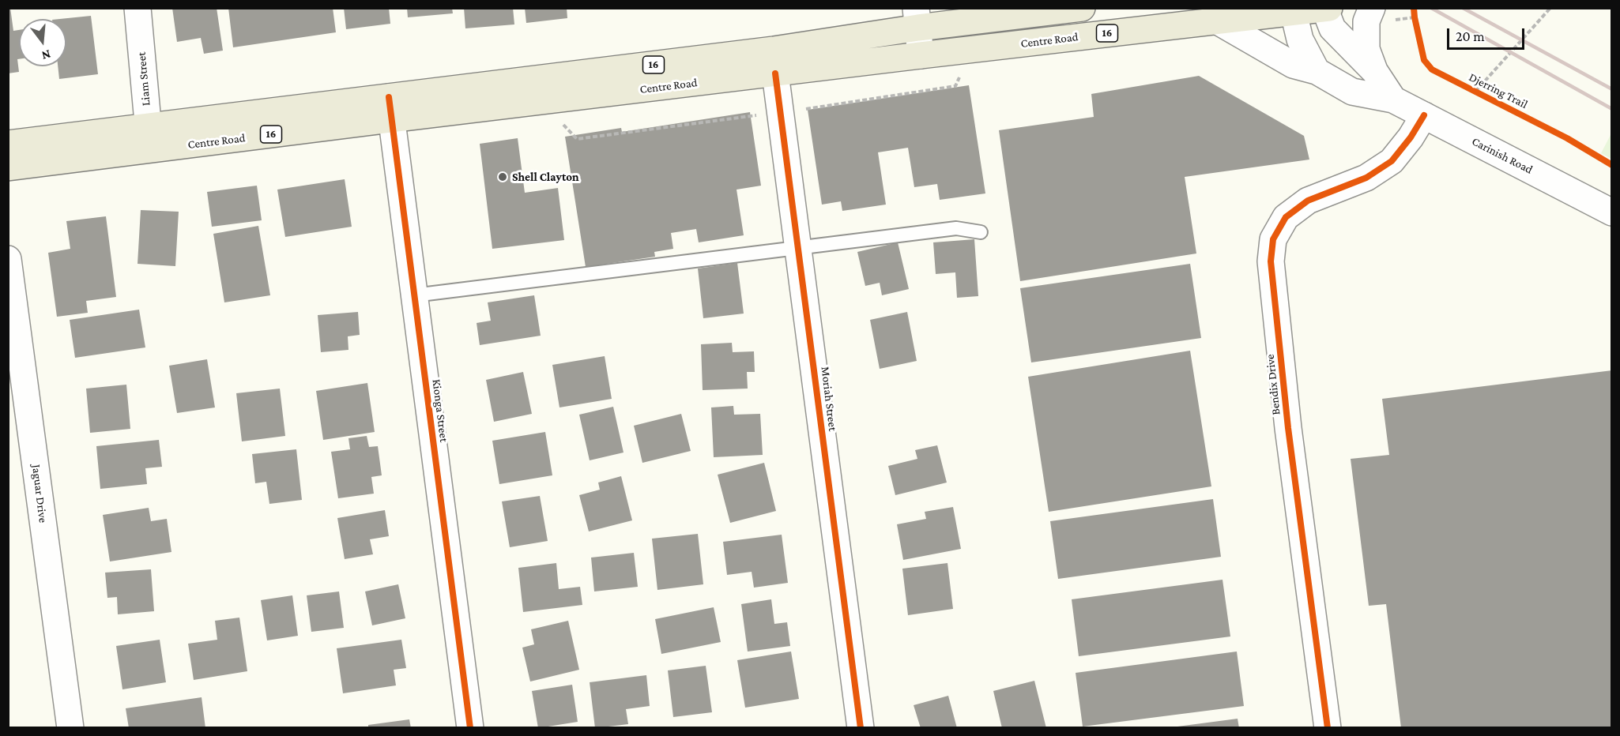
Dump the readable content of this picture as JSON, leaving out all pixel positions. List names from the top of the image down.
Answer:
{
  "streets": {
    "main road": ["16", "Centre Road"],
    "street": [
      "Liam Street",
      "Carinish Road",
      "Bendix Drive",
      "Moriah Street",
      "Kionga Street",
      "Jaguar Drive"
    ],
    "cycle path": ["Djerring Trail"]
  },
  "crossings": [
    ["Centre Road", "Liam Street"],
    ["Centre Road", "Carinish Road"],
    ["Centre Road", "Moriah Street"],
    ["Centre Road", "Kionga Street"],
    ["Carinish Road", "Bendix Drive"]
  ],
  "places": ["Shell Clayton"],
  "scale_bar": "20 m",
  "north": "bottom"
}
